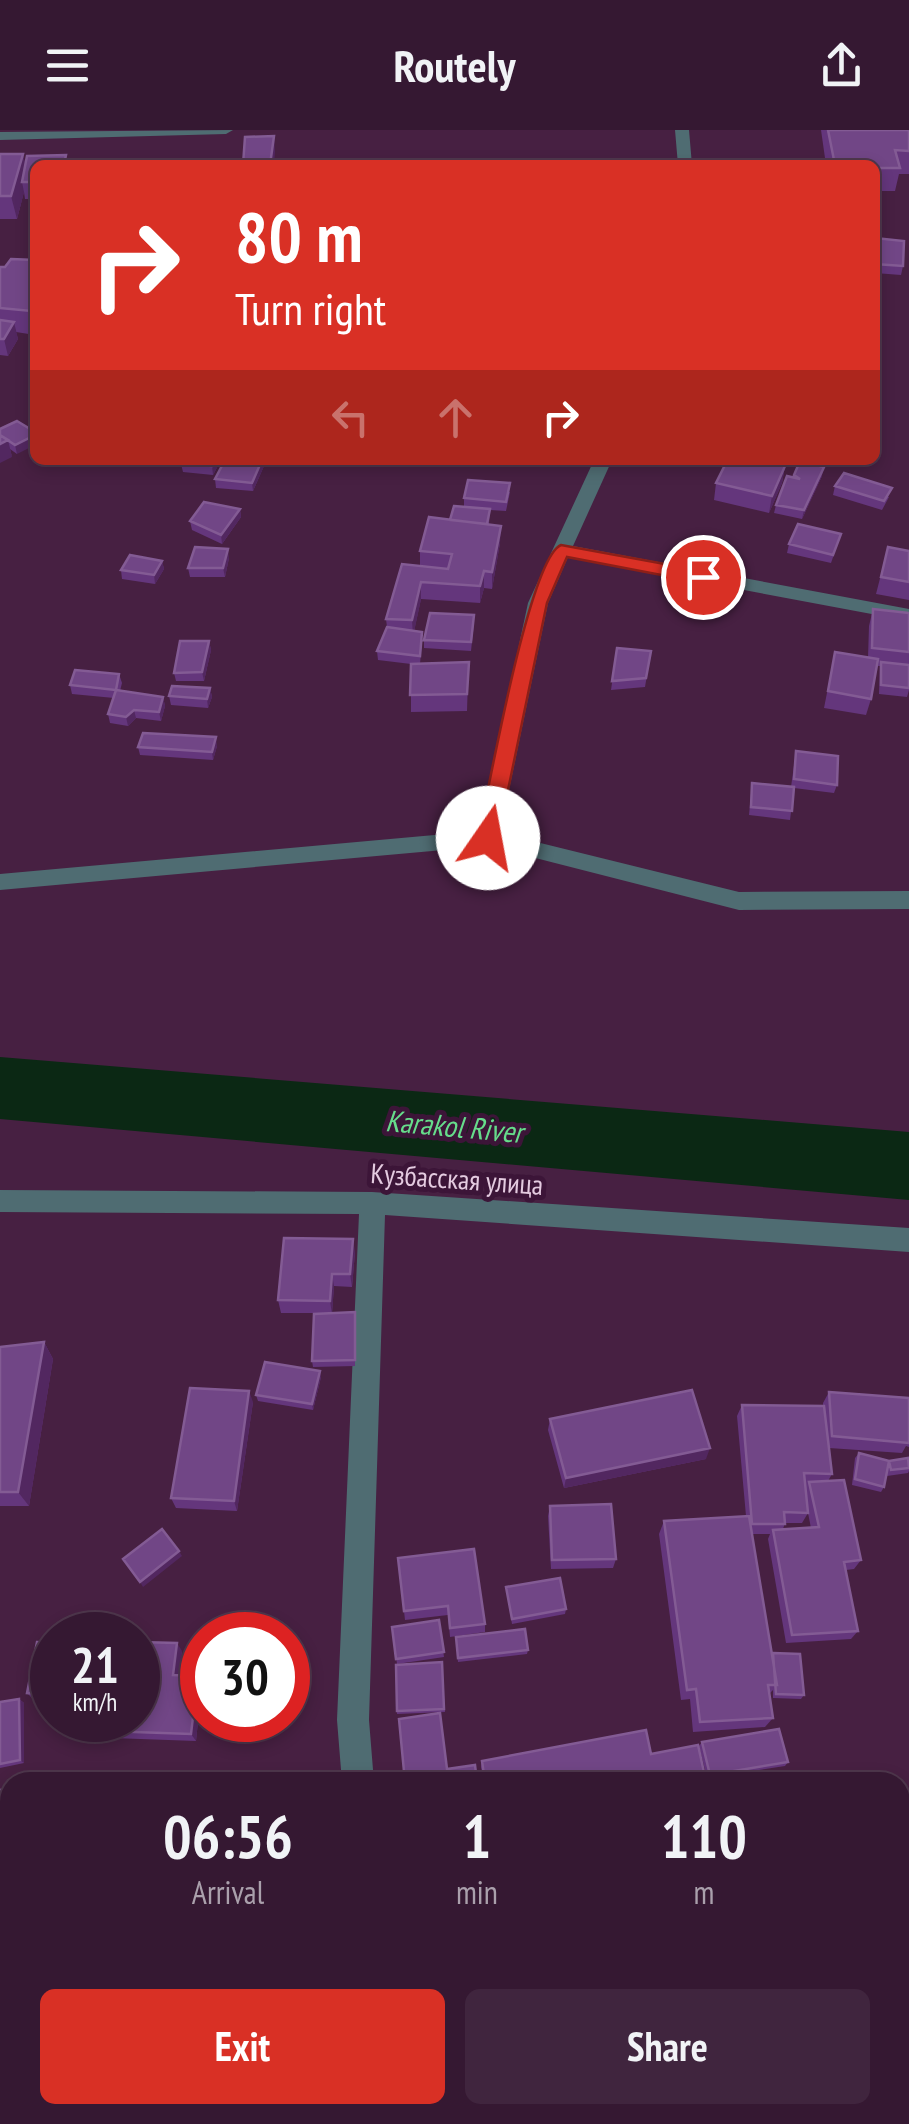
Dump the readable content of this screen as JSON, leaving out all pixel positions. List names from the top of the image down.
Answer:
{
  "streets": {
    "street": ["Кузбасская улица"]
  },
  "water": ["Karakol River"],
  "page": {
    "header": "Routely",
    "turn": ["80 m", "Turn right"],
    "speed": "21 km/h",
    "limit": "30",
    "eta": [
      "06:56",
      "Arrival",
      "1",
      "min",
      "110",
      "m"
    ],
    "buttons": ["Exit", "Share"]
  }
}
